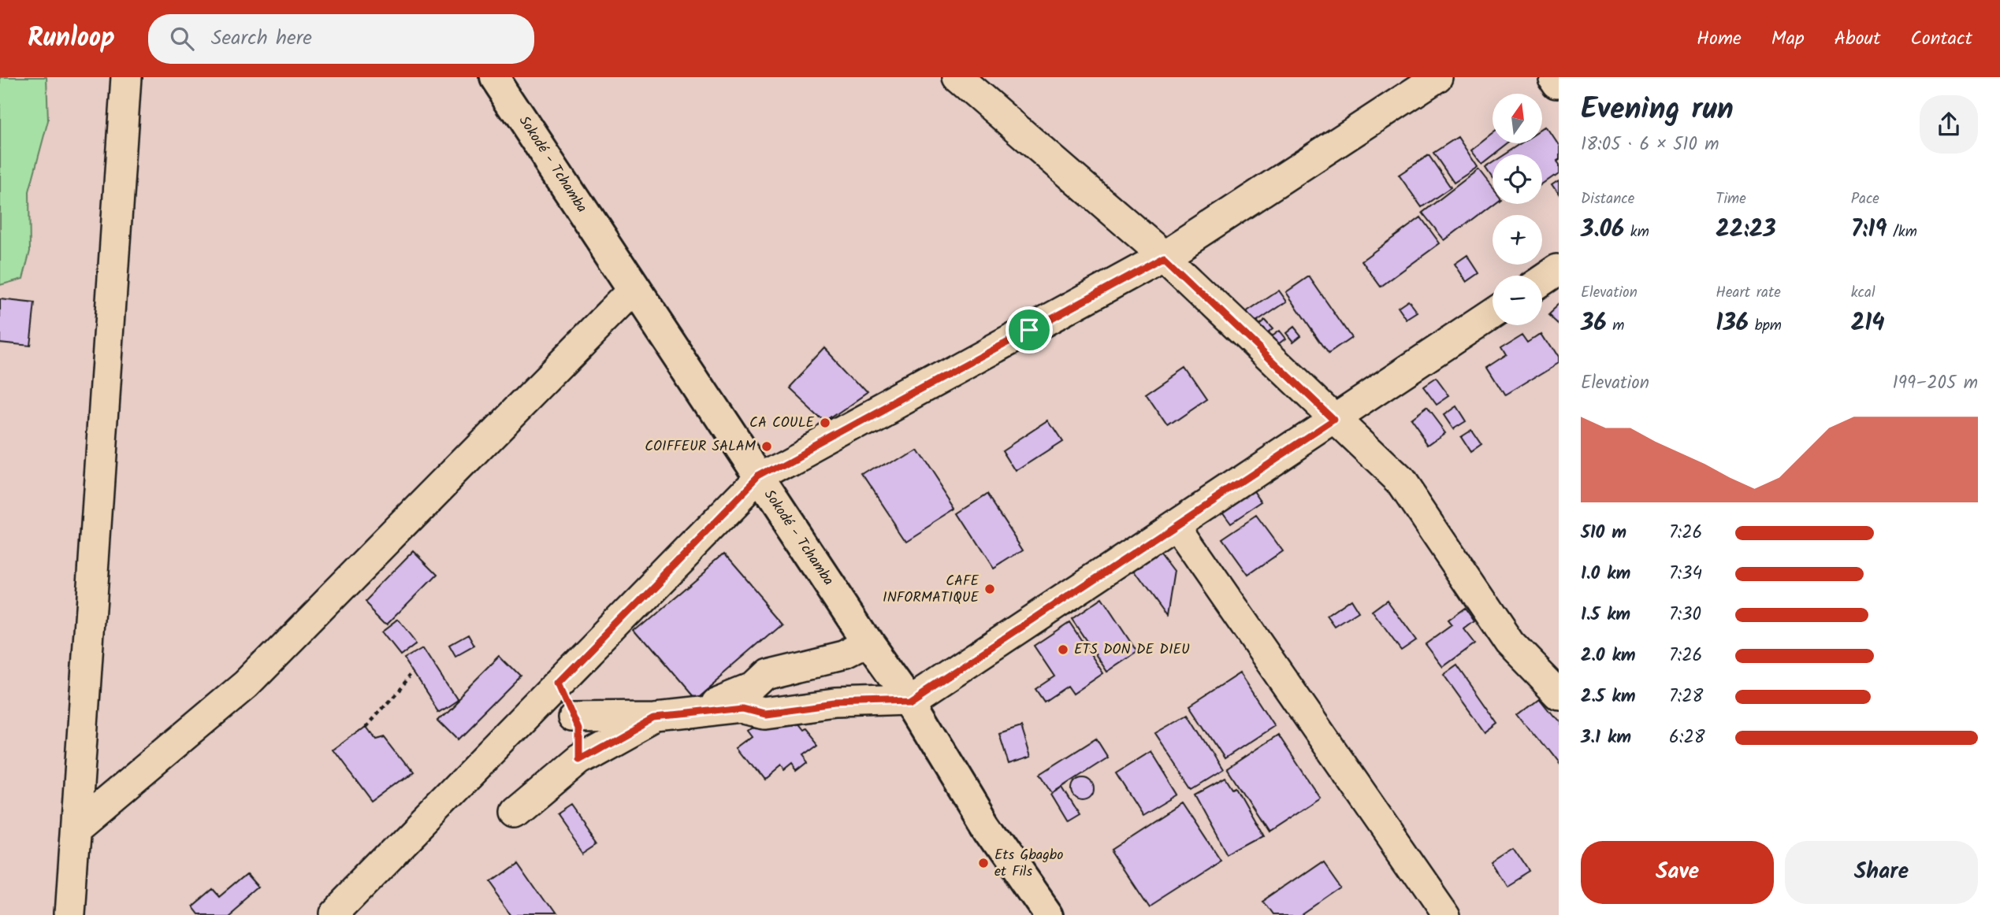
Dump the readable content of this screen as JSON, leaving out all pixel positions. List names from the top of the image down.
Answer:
{
  "streets": {
    "main road": ["Sokodé - Tchamba"]
  },
  "places": [
    "CA COULE",
    "COIFFEUR SALAM",
    "CAFE INFORMATIQUE",
    "ETS DON DE DIEU",
    "Ets Gbagbo et Fils"
  ],
  "north": "top",
  "page": {
    "header": "Runloop",
    "search": "Search here",
    "nav": [
      "Home",
      "Map",
      "About",
      "Contact"
    ],
    "heading": ["Evening run", "18:05 · 6 × 510 m"],
    "map_buttons": ["+", "−"],
    "stats": [
      ["Distance", "3.06 km"],
      ["Time", "22:23"],
      ["Pace", "7:19 /km"],
      ["Elevation", "36 m"],
      ["Heart rate", "136 bpm"],
      ["kcal", "214"]
    ],
    "chart": ["Elevation", "199–205 m"],
    "list": [
      {
        "name": "510 m",
        "note": "7:26"
      },
      {
        "name": "1.0 km",
        "note": "7:34"
      },
      {
        "name": "1.5 km",
        "note": "7:30"
      },
      {
        "name": "2.0 km",
        "note": "7:26"
      },
      {
        "name": "2.5 km",
        "note": "7:28"
      },
      {
        "name": "3.1 km",
        "note": "6:28"
      }
    ],
    "buttons": ["Save", "Share"]
  }
}
